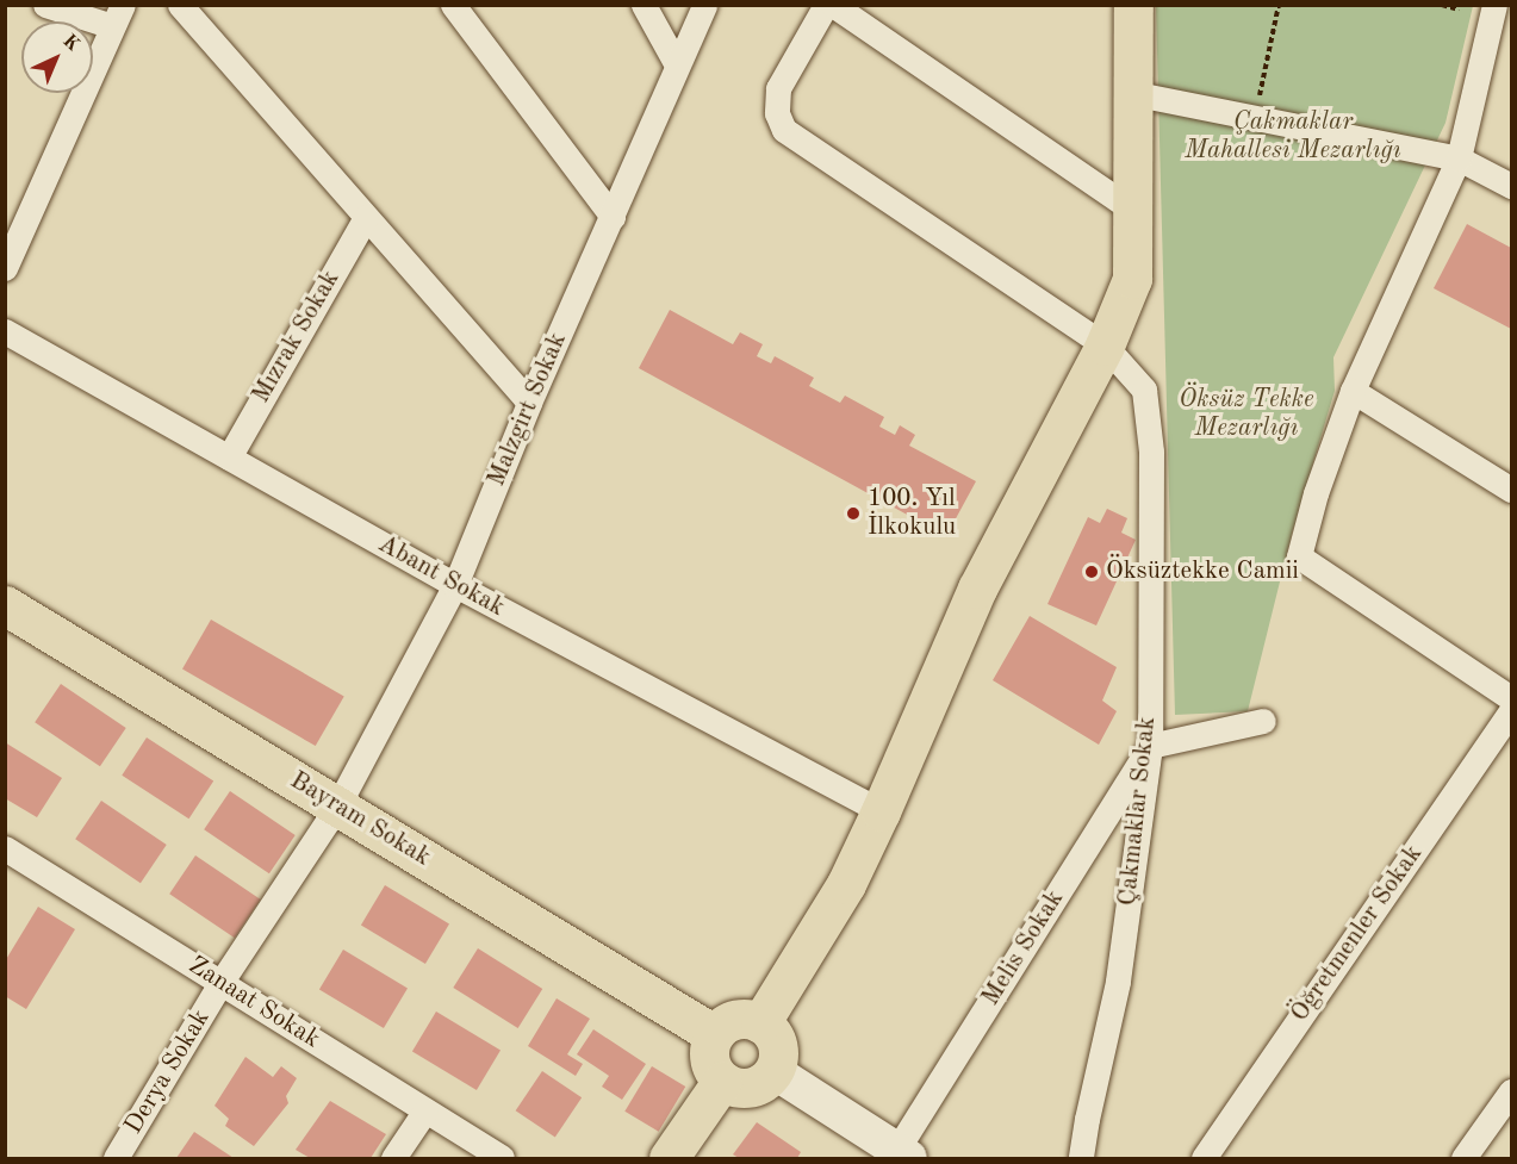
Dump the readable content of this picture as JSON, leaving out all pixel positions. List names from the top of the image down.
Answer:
{
  "streets": {
    "main road": ["Bayram Sokak"],
    "street": [
      "Mızrak Sokak",
      "Malzgirt Sokak",
      "Abant Sokak",
      "Çakmaklar Sokak",
      "Öğretmenler Sokak",
      "Melis Sokak",
      "Zanaat Sokak",
      "Derya Sokak"
    ]
  },
  "crossings": [
    ["Mızrak Sokak", "Abant Sokak"],
    ["Malzgirt Sokak", "Abant Sokak"],
    ["Malzgirt Sokak", "Bayram Sokak"],
    ["Malzgirt Sokak", "Derya Sokak"],
    ["Çakmaklar Sokak", "Melis Sokak"],
    ["Bayram Sokak", "Derya Sokak"],
    ["Zanaat Sokak", "Derya Sokak"]
  ],
  "parks": ["Çakmaklar Mahallesi Mezarlığı", "Öksüz Tekke Mezarlığı"],
  "places": ["100. Yıl İlkokulu", "Öksüztekke Camii"],
  "north": "top right"
}
